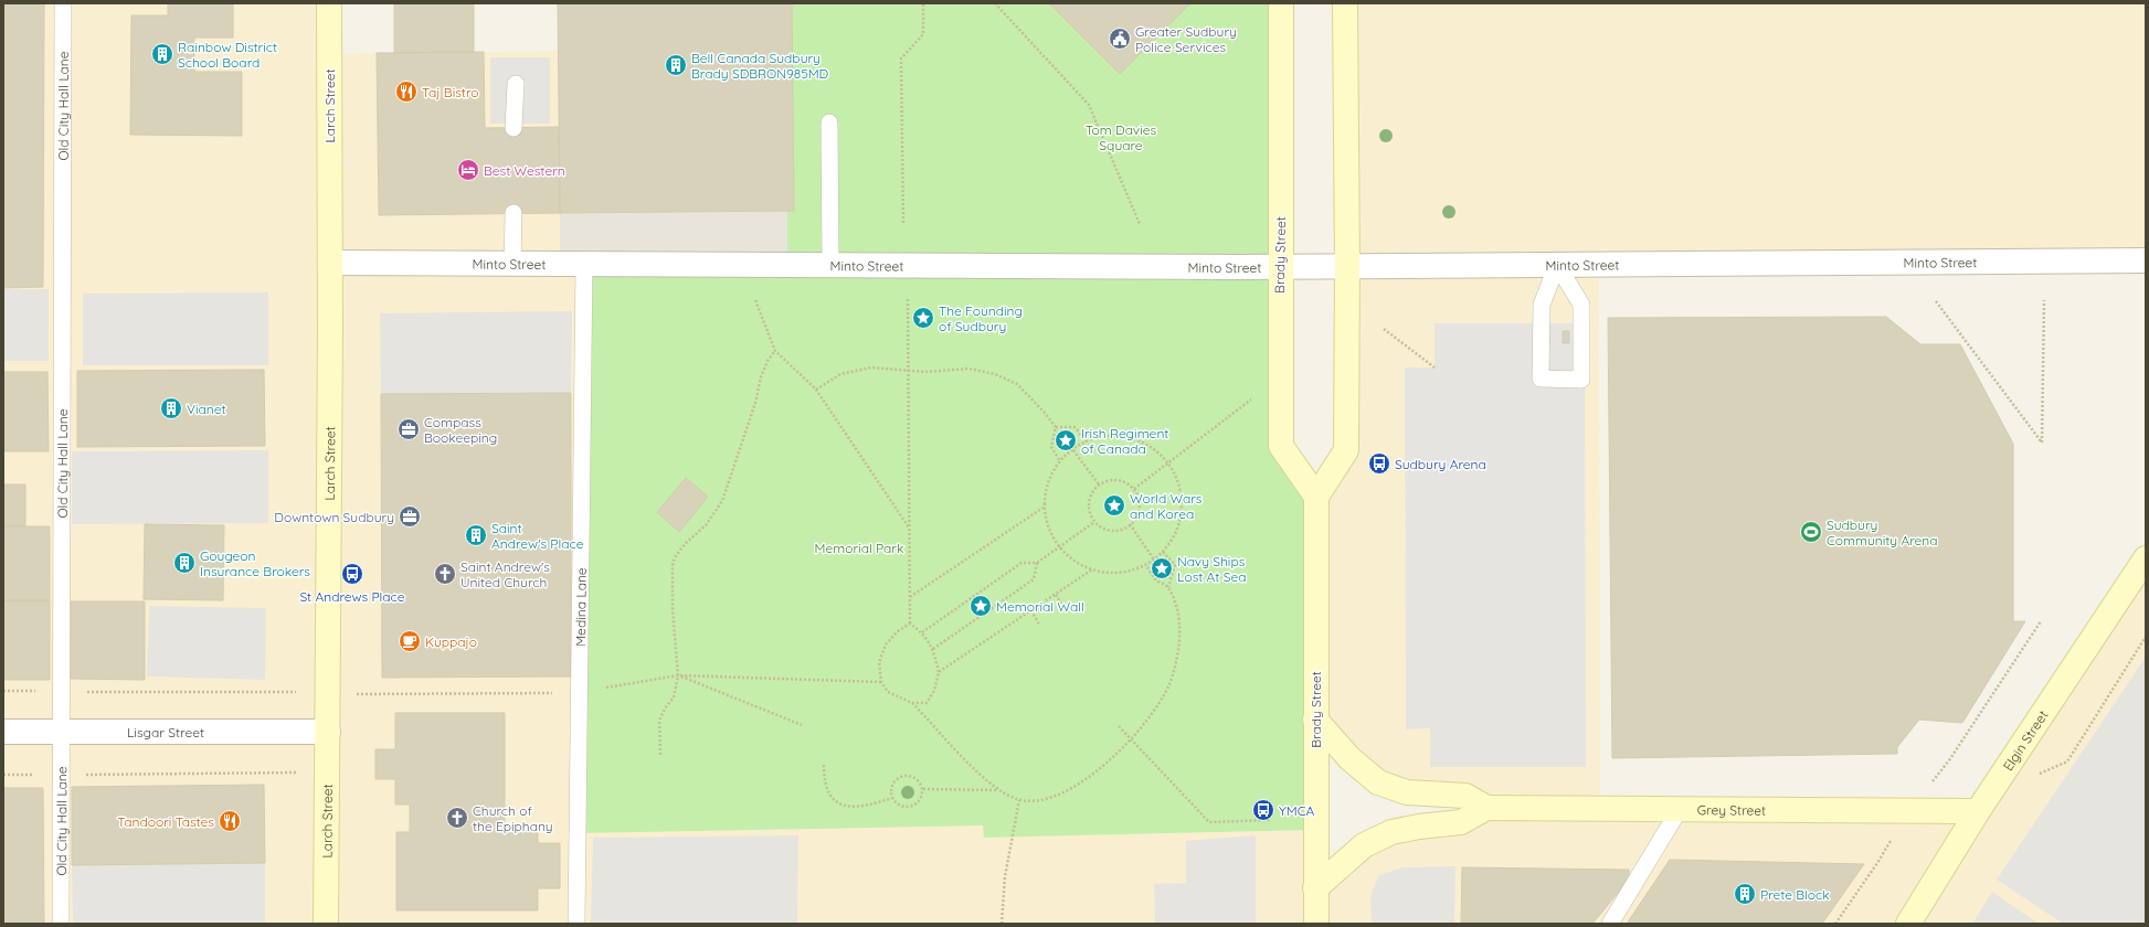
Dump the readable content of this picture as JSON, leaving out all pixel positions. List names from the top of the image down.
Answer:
{
  "streets": {
    "main road": [
      "Larch Street",
      "Brady Street",
      "Elgin Street",
      "Grey Street"
    ],
    "street": ["Minto Street", "Lisgar Street"],
    "lane": ["Old City Hall Lane", "Medina Lane"]
  },
  "crossings": [
    ["Old City Hall Lane", "Lisgar Street"],
    ["Larch Street", "Minto Street"],
    ["Larch Street", "Lisgar Street"],
    ["Brady Street", "Minto Street"],
    ["Minto Street", "Medina Lane"],
    ["Elgin Street", "Grey Street"]
  ],
  "parks": ["Tom Davies Square", "Memorial Park"],
  "places": {
    "public building": ["Greater Sudbury Police Services"],
    "building": [
      "Rainbow District School Board",
      "Bell Canada Sudbury Brady SDBRON985MD",
      "Vianet",
      "Saint Andrew's Place",
      "Gougeon Insurance Brokers",
      "Prete Block"
    ],
    "restaurant": ["Taj Bistro", "Tandoori Tastes"],
    "hotel": ["Best Western"],
    "place": [
      "The Founding of Sudbury",
      "Irish Regiment of Canada",
      "World Wars and Korea",
      "Navy Ships Lost At Sea",
      "Memorial Wall"
    ],
    "office": ["Compass Bookeeping", "Downtown Sudbury"],
    "bus stop": ["Sudbury Arena", "St Andrews Place", "YMCA"],
    "sports": ["Sudbury Community Arena"],
    "church": ["Saint Andrew's United Church", "Church of the Epiphany"],
    "cafe": ["Kuppajo"]
  }
}
